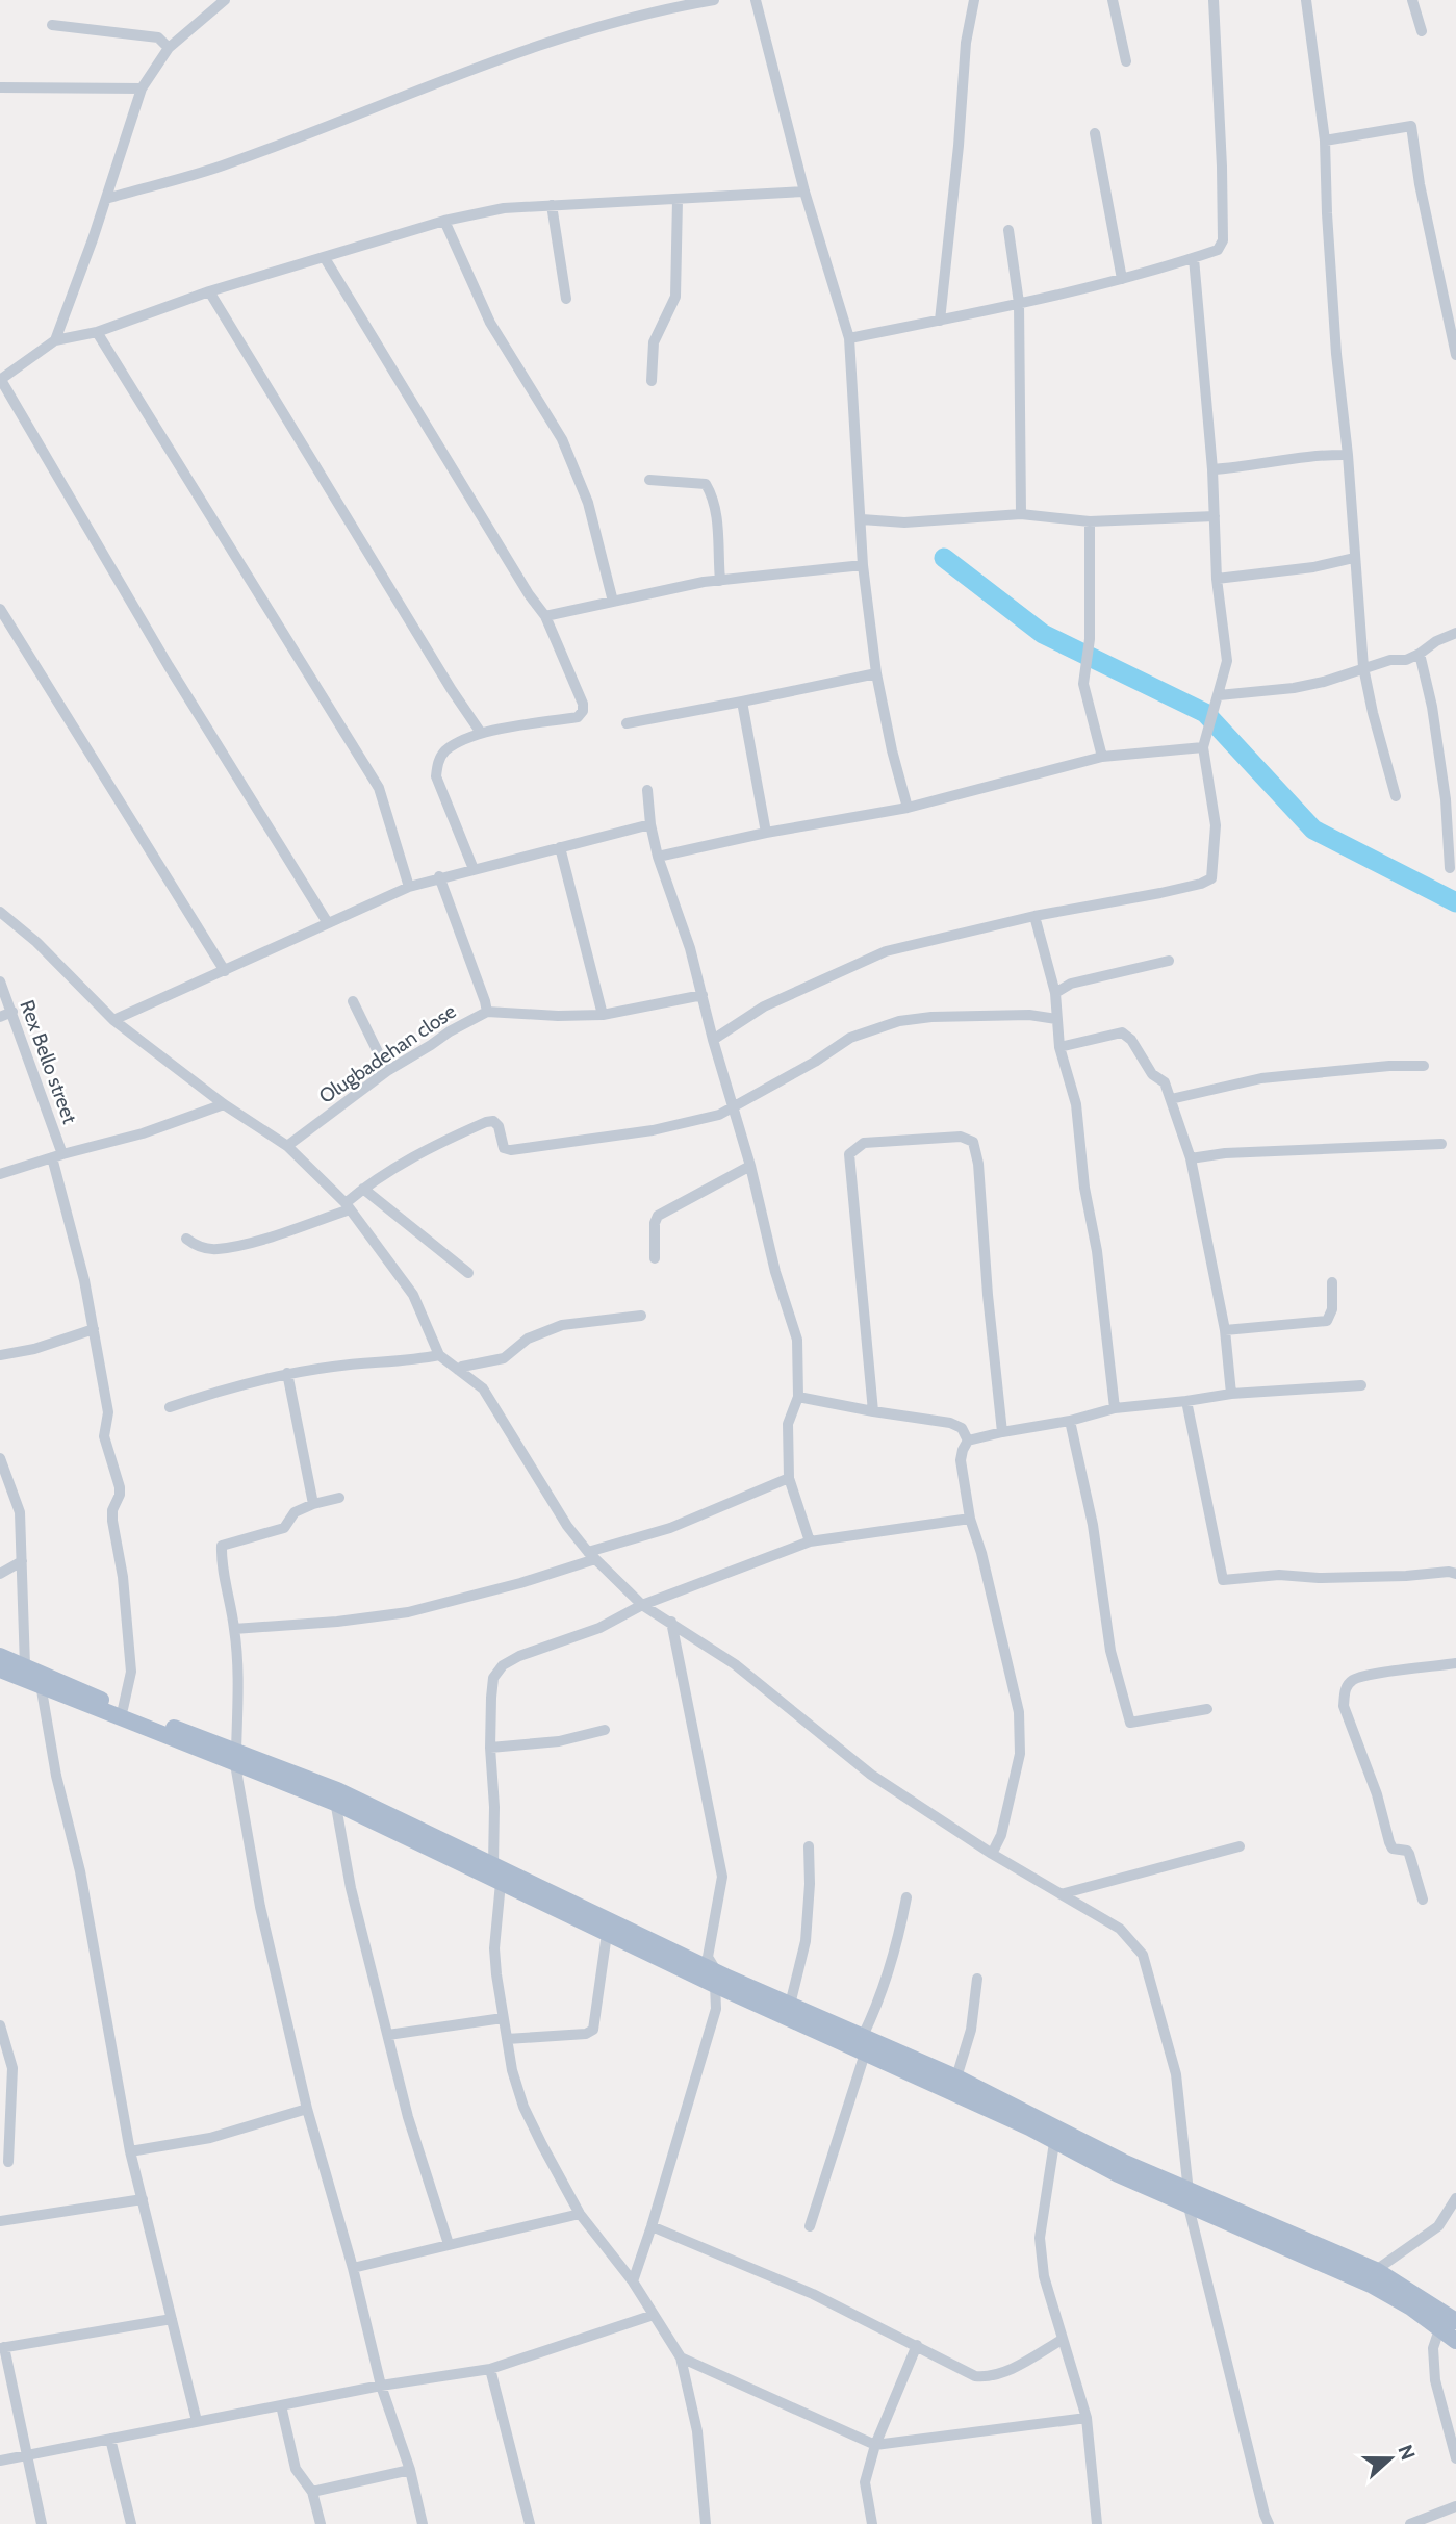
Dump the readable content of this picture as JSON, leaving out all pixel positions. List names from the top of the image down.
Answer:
{
  "streets": {
    "street": ["Olugbadehan close", "Rex Bello street"]
  },
  "north": "right"
}
